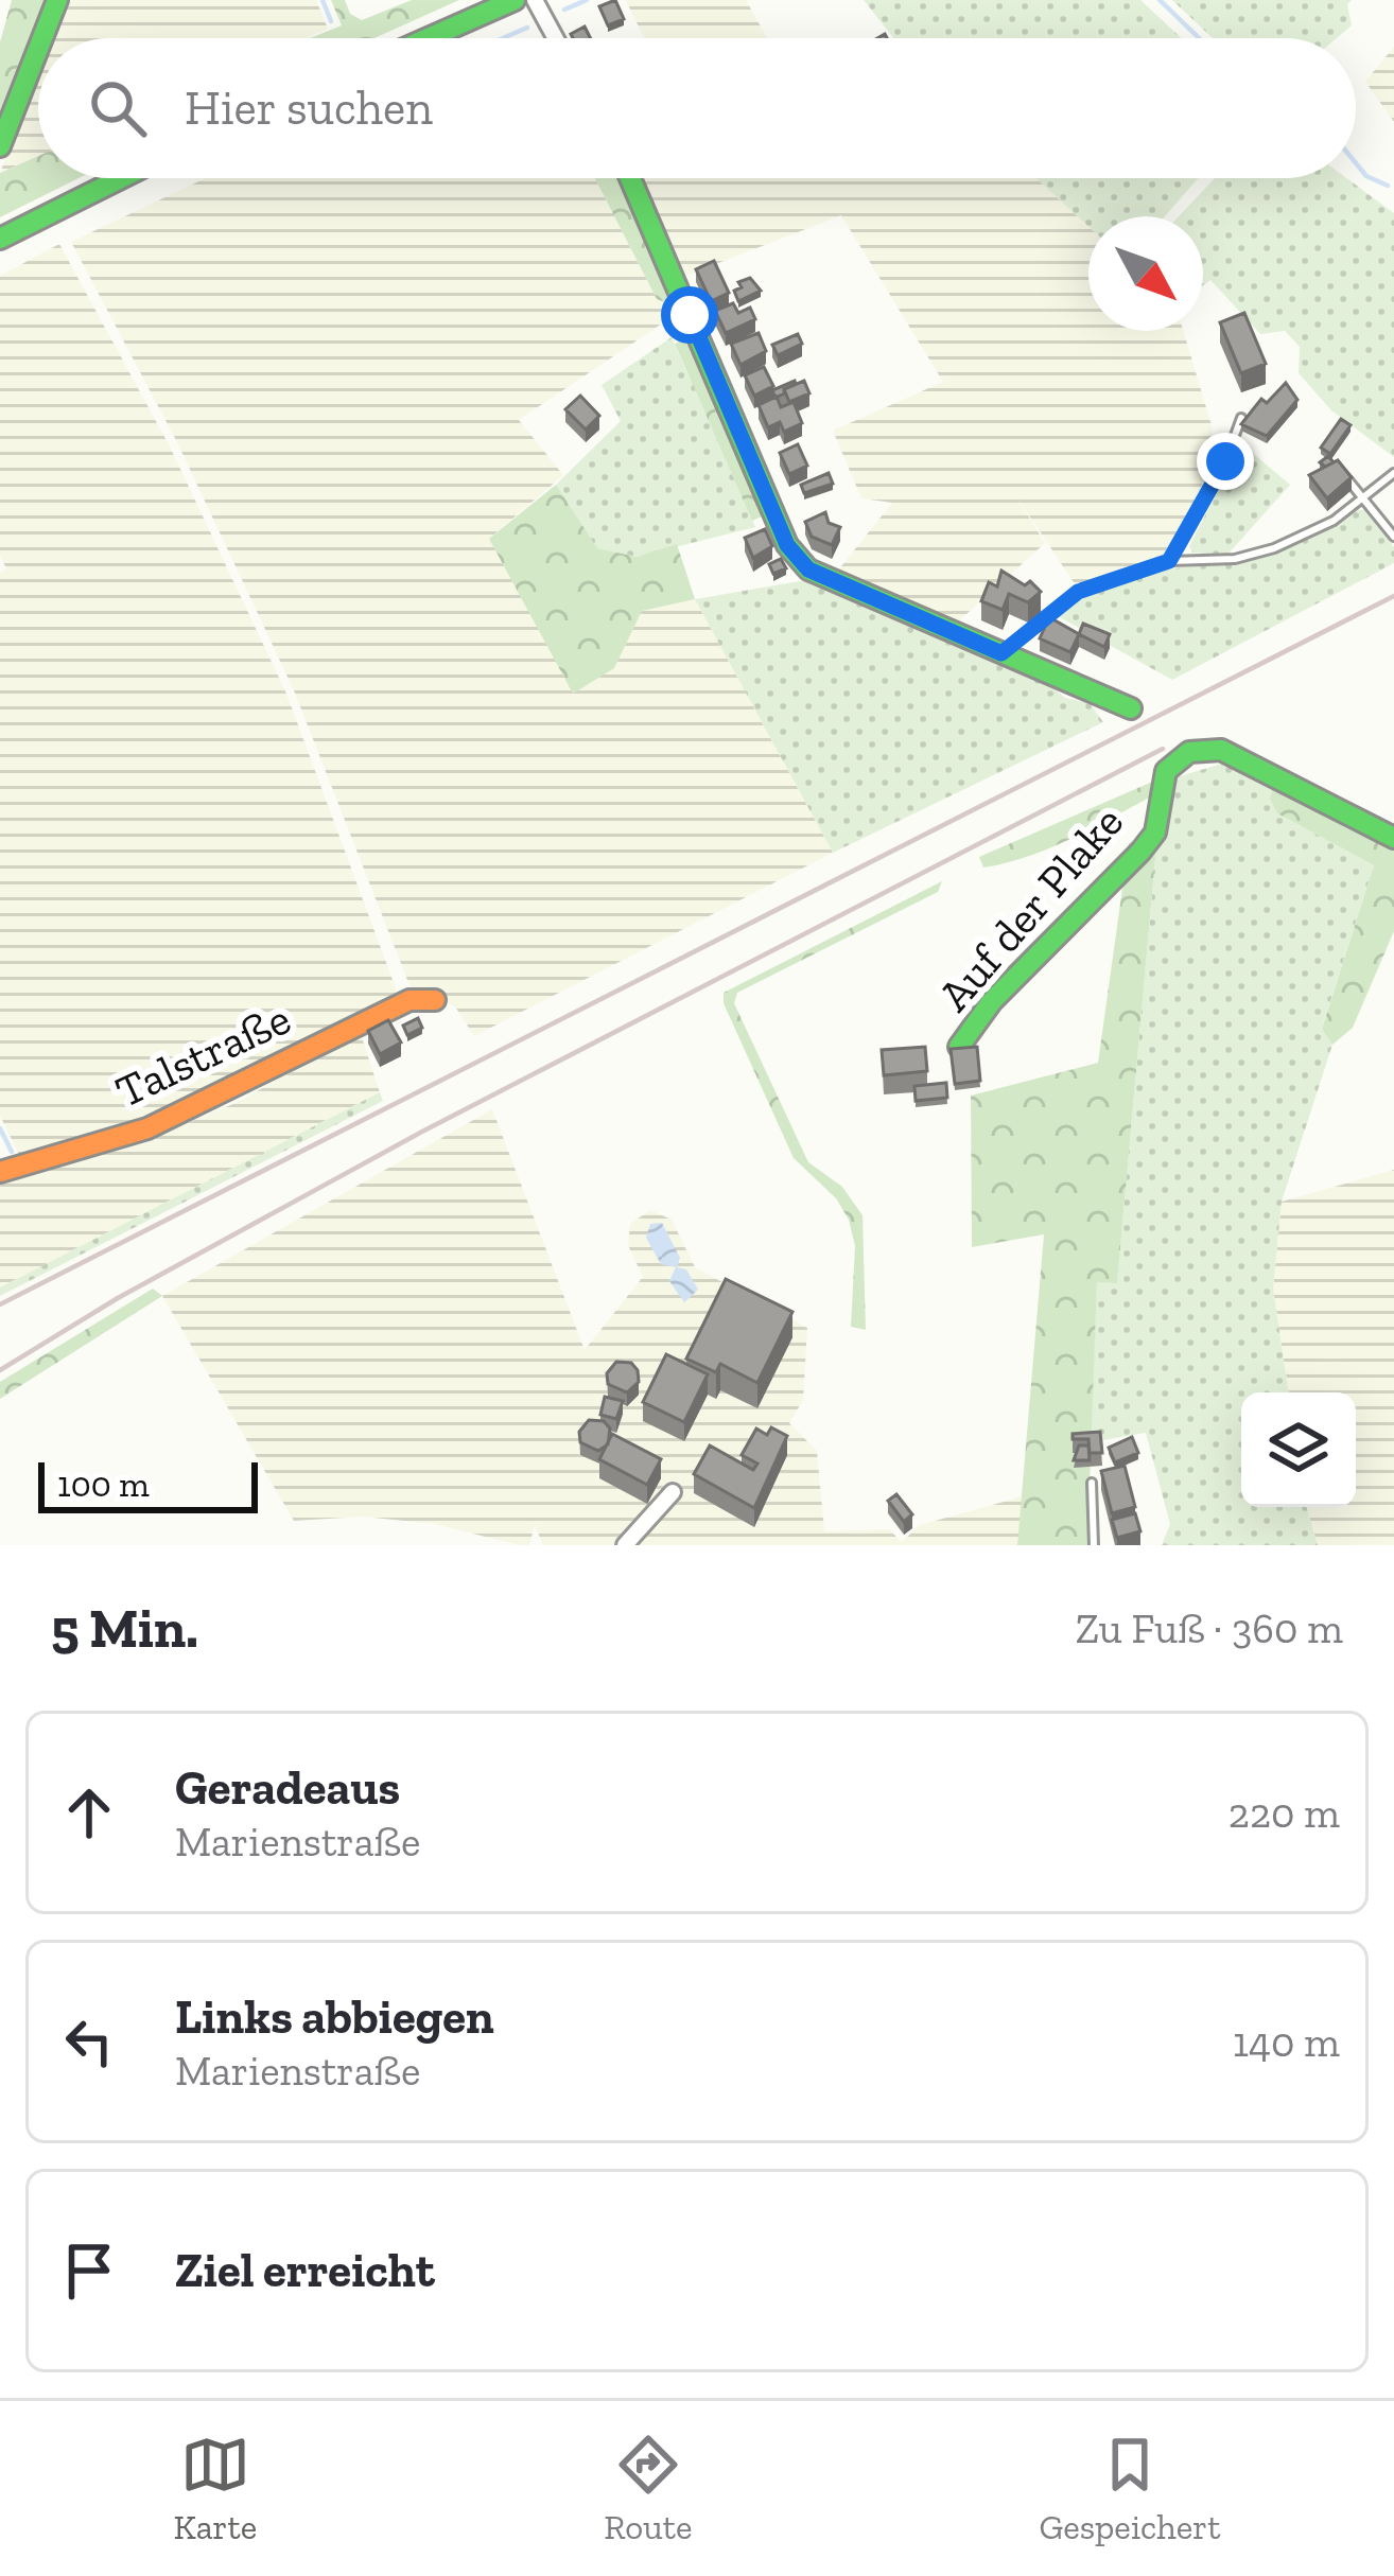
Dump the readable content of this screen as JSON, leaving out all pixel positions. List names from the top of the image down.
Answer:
{
  "streets": {
    "street": ["Auf der Plake", "Talstraße"]
  },
  "scale_bar": "100 m",
  "north": "bottom right",
  "page": {
    "search": "Hier suchen",
    "scale": "100 m",
    "heading": ["5 Min.", "Zu Fuß · 360 m"],
    "list": [
      ["Geradeaus", "Marienstraße", "220 m"],
      ["Links abbiegen", "Marienstraße", "140 m"],
      "Ziel erreicht"
    ],
    "nav": ["Karte", "Route", "Gespeichert"]
  }
}
